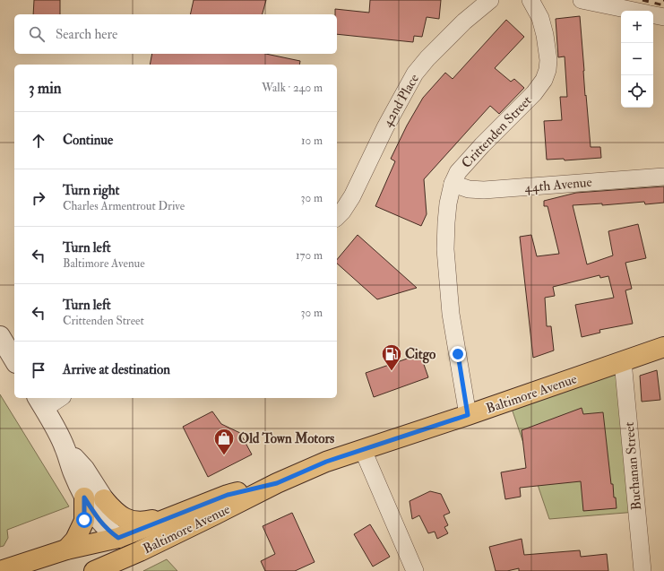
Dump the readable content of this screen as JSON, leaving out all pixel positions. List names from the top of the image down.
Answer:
{
  "streets": {
    "main road": ["Baltimore Avenue"],
    "street": [
      "42nd Place",
      "Crittenden Street",
      "44th Avenue",
      "Buchanan Street"
    ]
  },
  "crossings": [
    ["Crittenden Street", "44th Avenue"],
    ["Crittenden Street", "Baltimore Avenue"],
    ["Baltimore Avenue", "Buchanan Street"]
  ],
  "places": {
    "fuel station": ["Citgo"],
    "shop": ["Old Town Motors"]
  },
  "page": {
    "map_buttons": ["+", "−"],
    "search": "Search here",
    "heading": ["3 min", "Walk · 240 m"],
    "list": [
      ["Continue", "10 m"],
      ["Turn right", "Charles Armentrout Drive", "30 m"],
      ["Turn left", "Baltimore Avenue", "170 m"],
      ["Turn left", "Crittenden Street", "30 m"],
      "Arrive at destination"
    ]
  }
}
